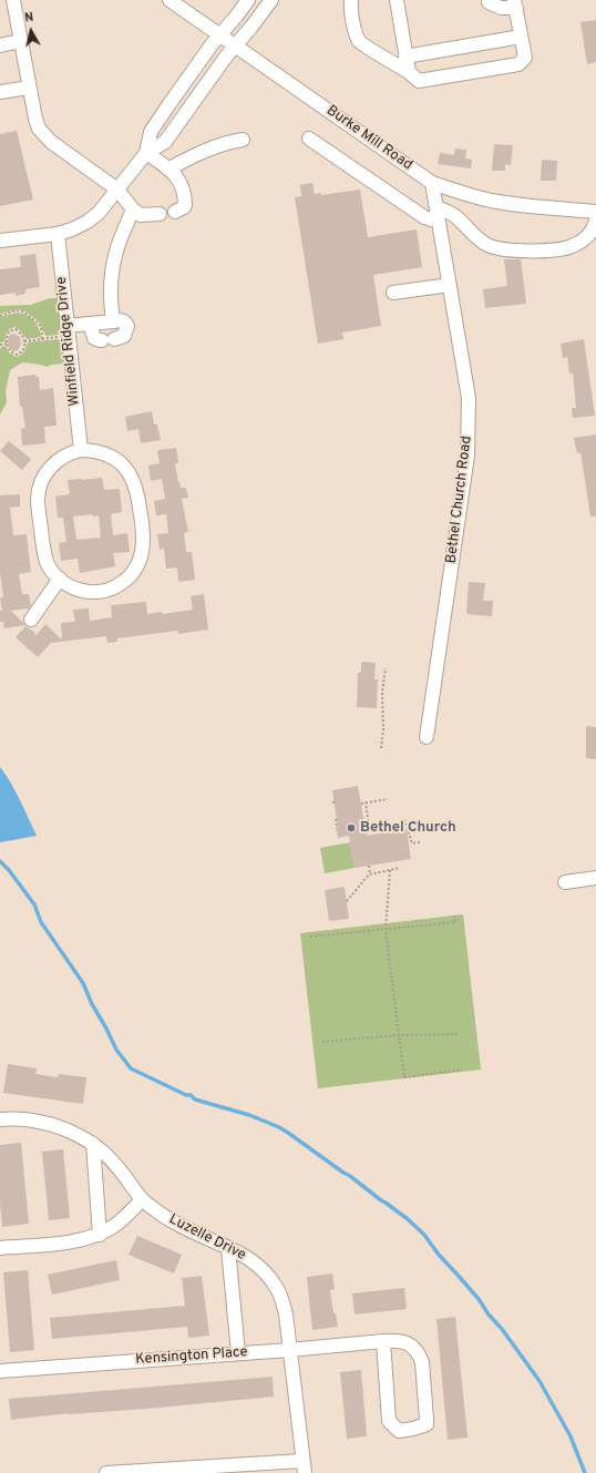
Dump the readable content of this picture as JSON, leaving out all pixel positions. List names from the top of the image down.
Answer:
{
  "streets": {
    "street": [
      "Burke Mill Road",
      "Winfield Ridge Drive",
      "Bethel Church Road",
      "Luzelle Drive",
      "Kensington Place"
    ]
  },
  "crossings": [
    ["Burke Mill Road", "Bethel Church Road"],
    ["Luzelle Drive", "Kensington Place"]
  ],
  "places": ["Bethel Church"],
  "north": "top"
}
